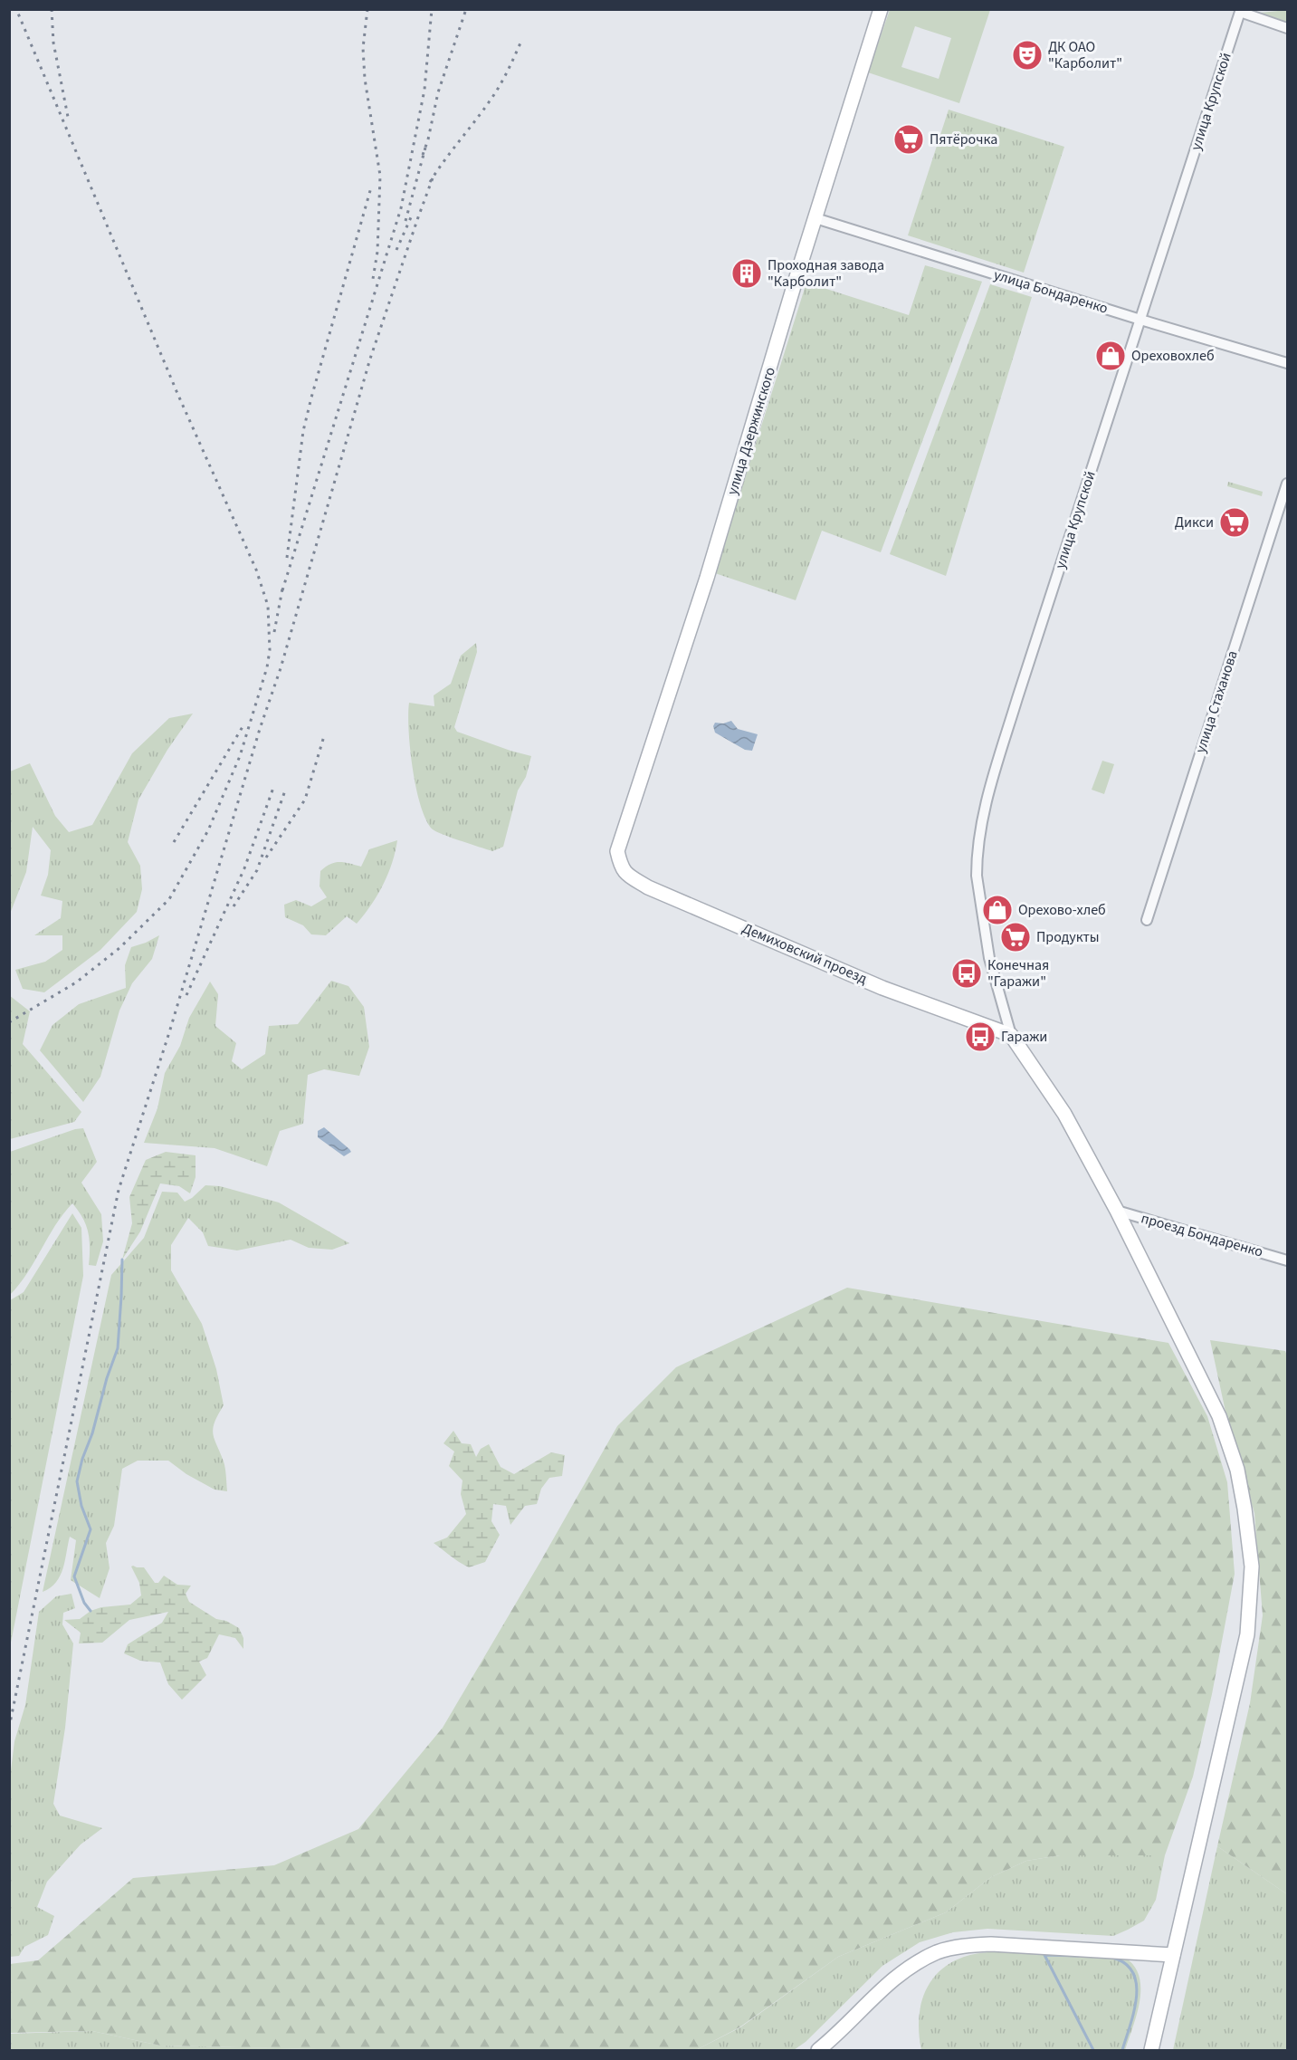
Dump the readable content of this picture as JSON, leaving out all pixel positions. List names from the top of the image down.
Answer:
{
  "streets": {
    "main road": ["улица Дзержинского", "Демиховский проезд"],
    "street": [
      "улица Крупской",
      "улица Бондаренко",
      "улица Стаханова",
      "проезд Бондаренко"
    ]
  },
  "crossings": [
    ["улица Крупской", "улица Бондаренко"],
    ["улица Крупской", "Демиховский проезд"],
    ["улица Бондаренко", "улица Дзержинского"],
    ["улица Дзержинского", "Демиховский проезд"]
  ],
  "places": {
    "theatre": ["ДК ОАО \"Карболит\""],
    "supermarket": ["Пятёрочка", "Дикси", "Продукты"],
    "building": ["Проходная завода \"Карболит\""],
    "shop": ["Ореховохлеб", "Орехово-хлеб"],
    "bus stop": ["Конечная \"Гаражи\"", "Гаражи"]
  }
}
